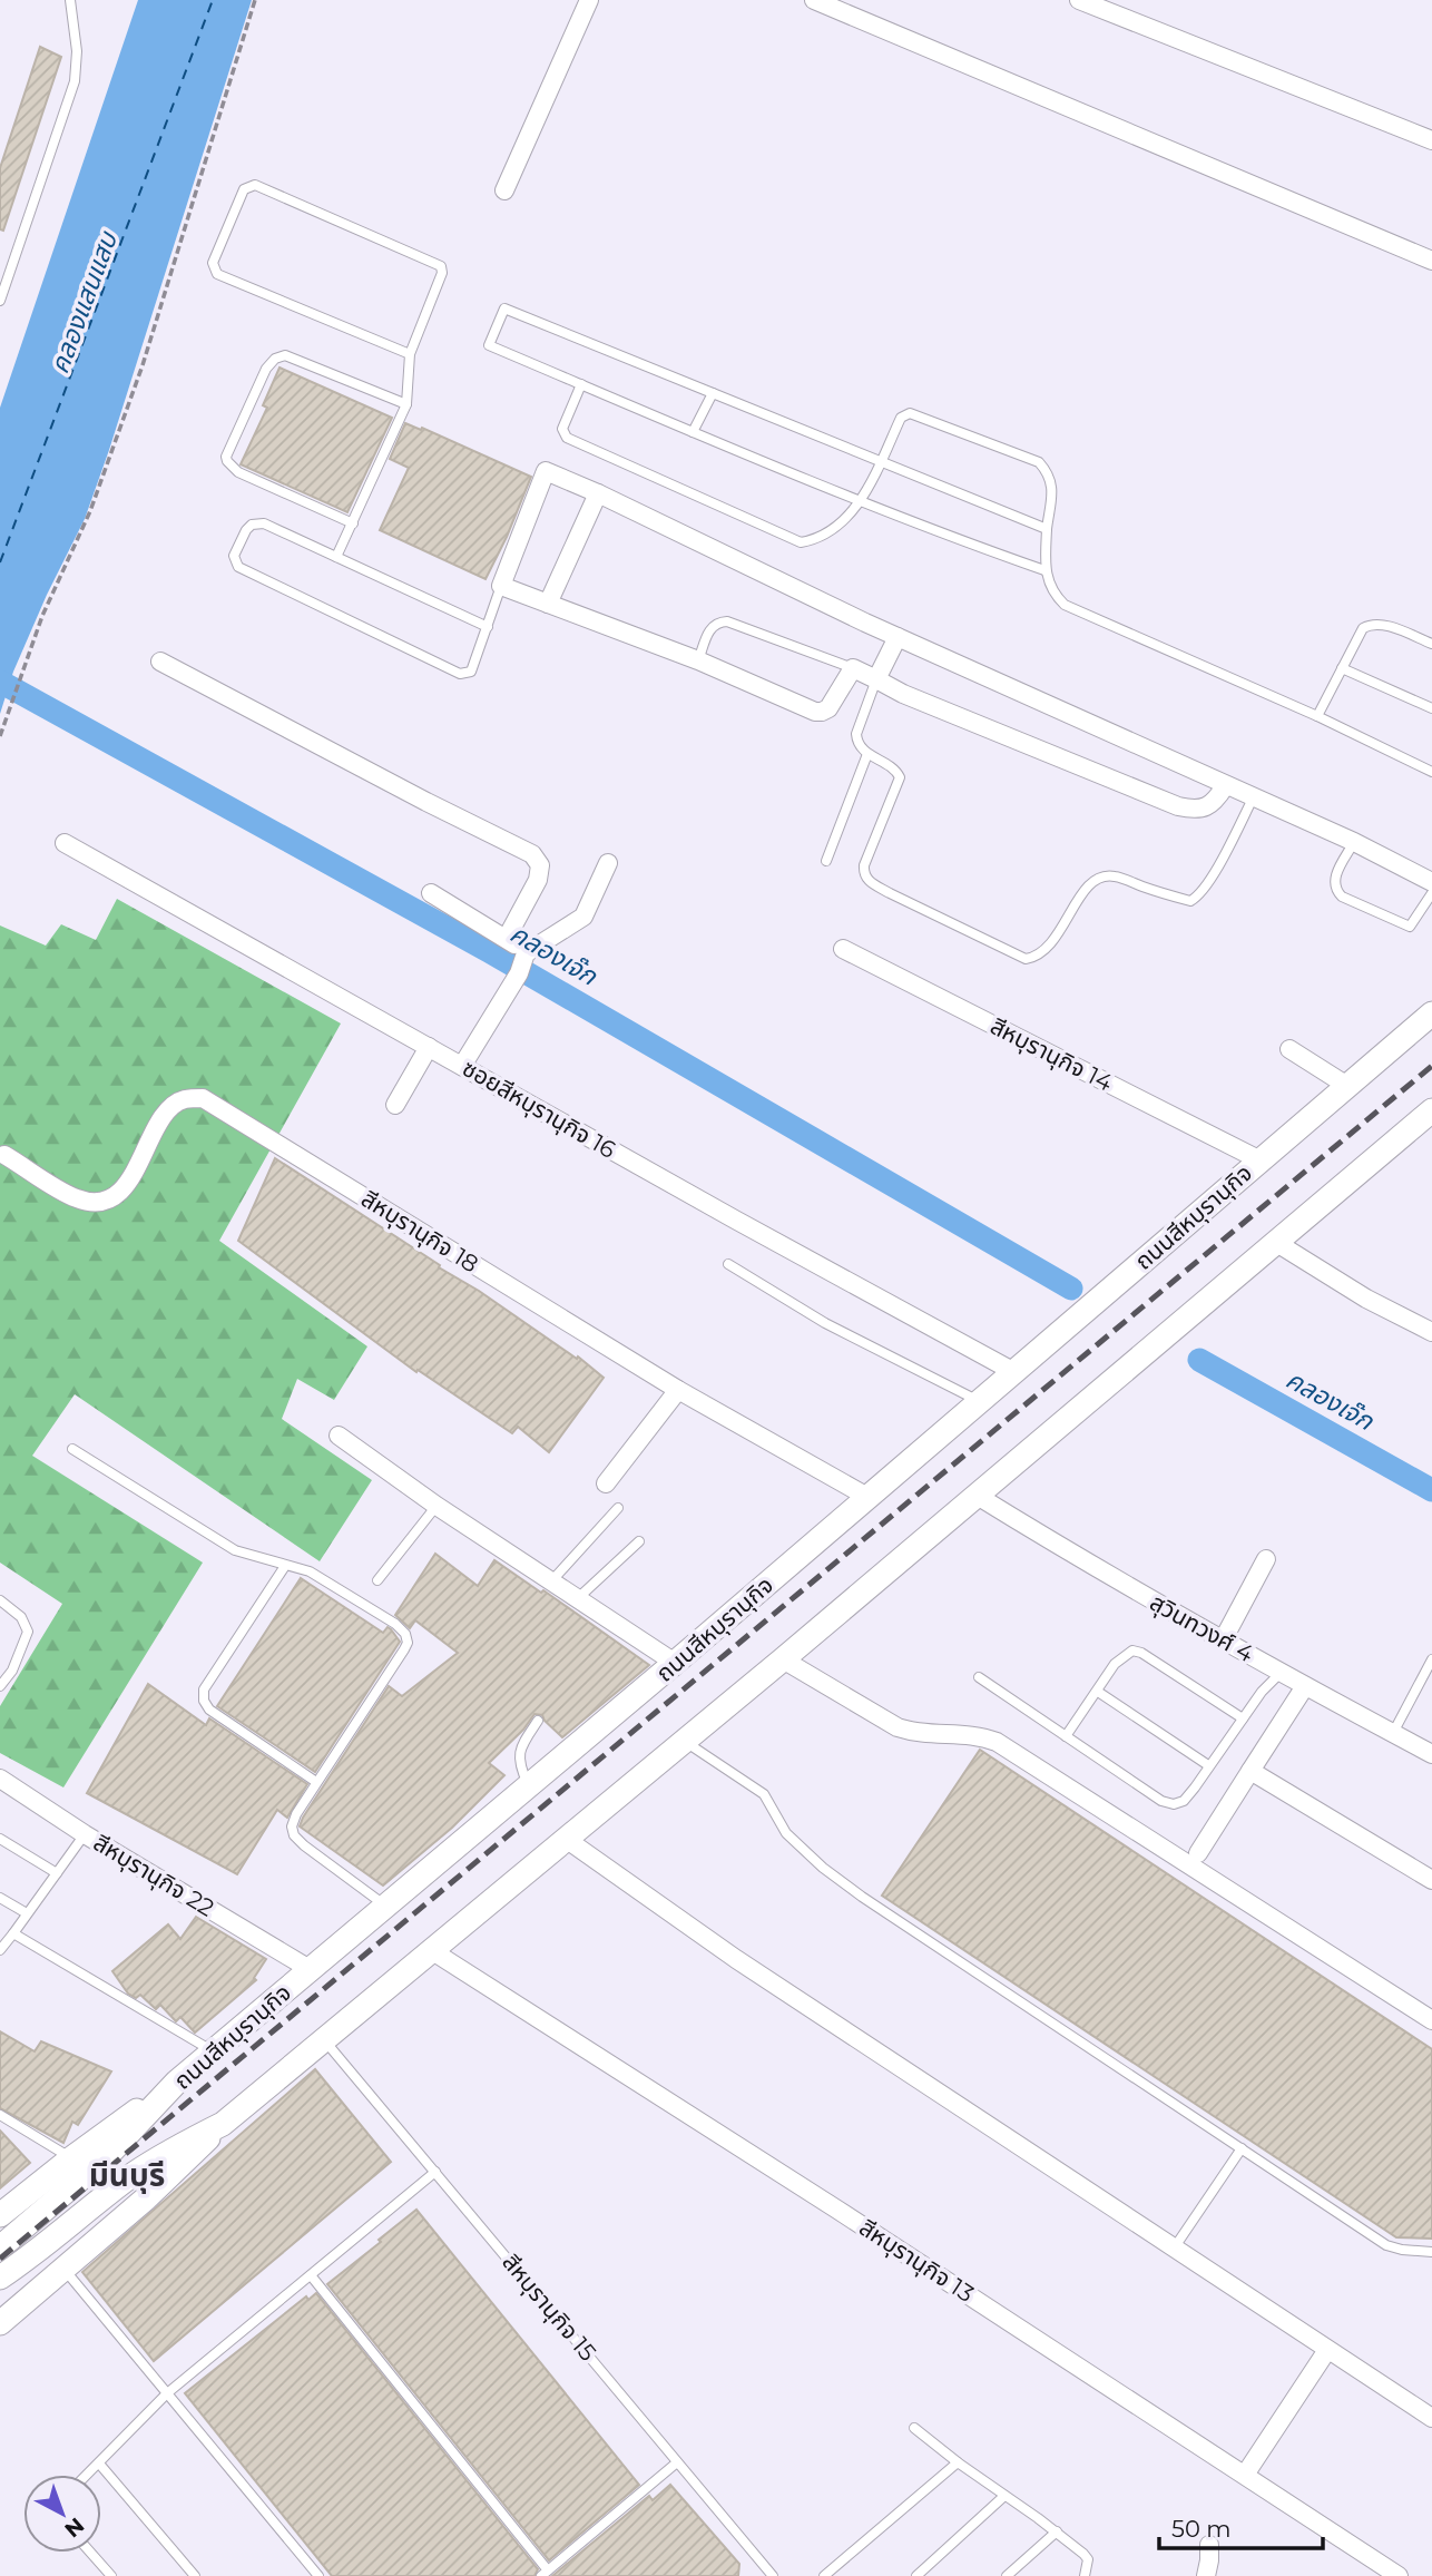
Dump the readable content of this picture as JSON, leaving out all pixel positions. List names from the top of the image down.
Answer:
{
  "streets": {
    "main road": ["ถนนสีหบุรานุกิจ"],
    "street": [
      "สีหบุรานุกิจ 14",
      "ซอยสีหบุรานุกิจ 16",
      "สีหบุรานุกิจ 18",
      "สุวินทวงศ์ 4",
      "สีหบุรานุกิจ 22",
      "สีหบุรานุกิจ 13"
    ],
    "lane": ["สีหบุรานุกิจ 15"]
  },
  "crossings": [
    ["สีหบุรานุกิจ 14", "ถนนสีหบุรานุกิจ"],
    ["ซอยสีหบุรานุกิจ 16", "ถนนสีหบุรานุกิจ"],
    ["ถนนสีหบุรานุกิจ", "สีหบุรานุกิจ 18"],
    ["ถนนสีหบุรานุกิจ", "สีหบุรานุกิจ 22"]
  ],
  "districts": ["มีนบุรี"],
  "water": ["คลองแสนแสบ", "คลองเจ๊ก"],
  "scale_bar": "50 m",
  "north": "bottom right"
}
